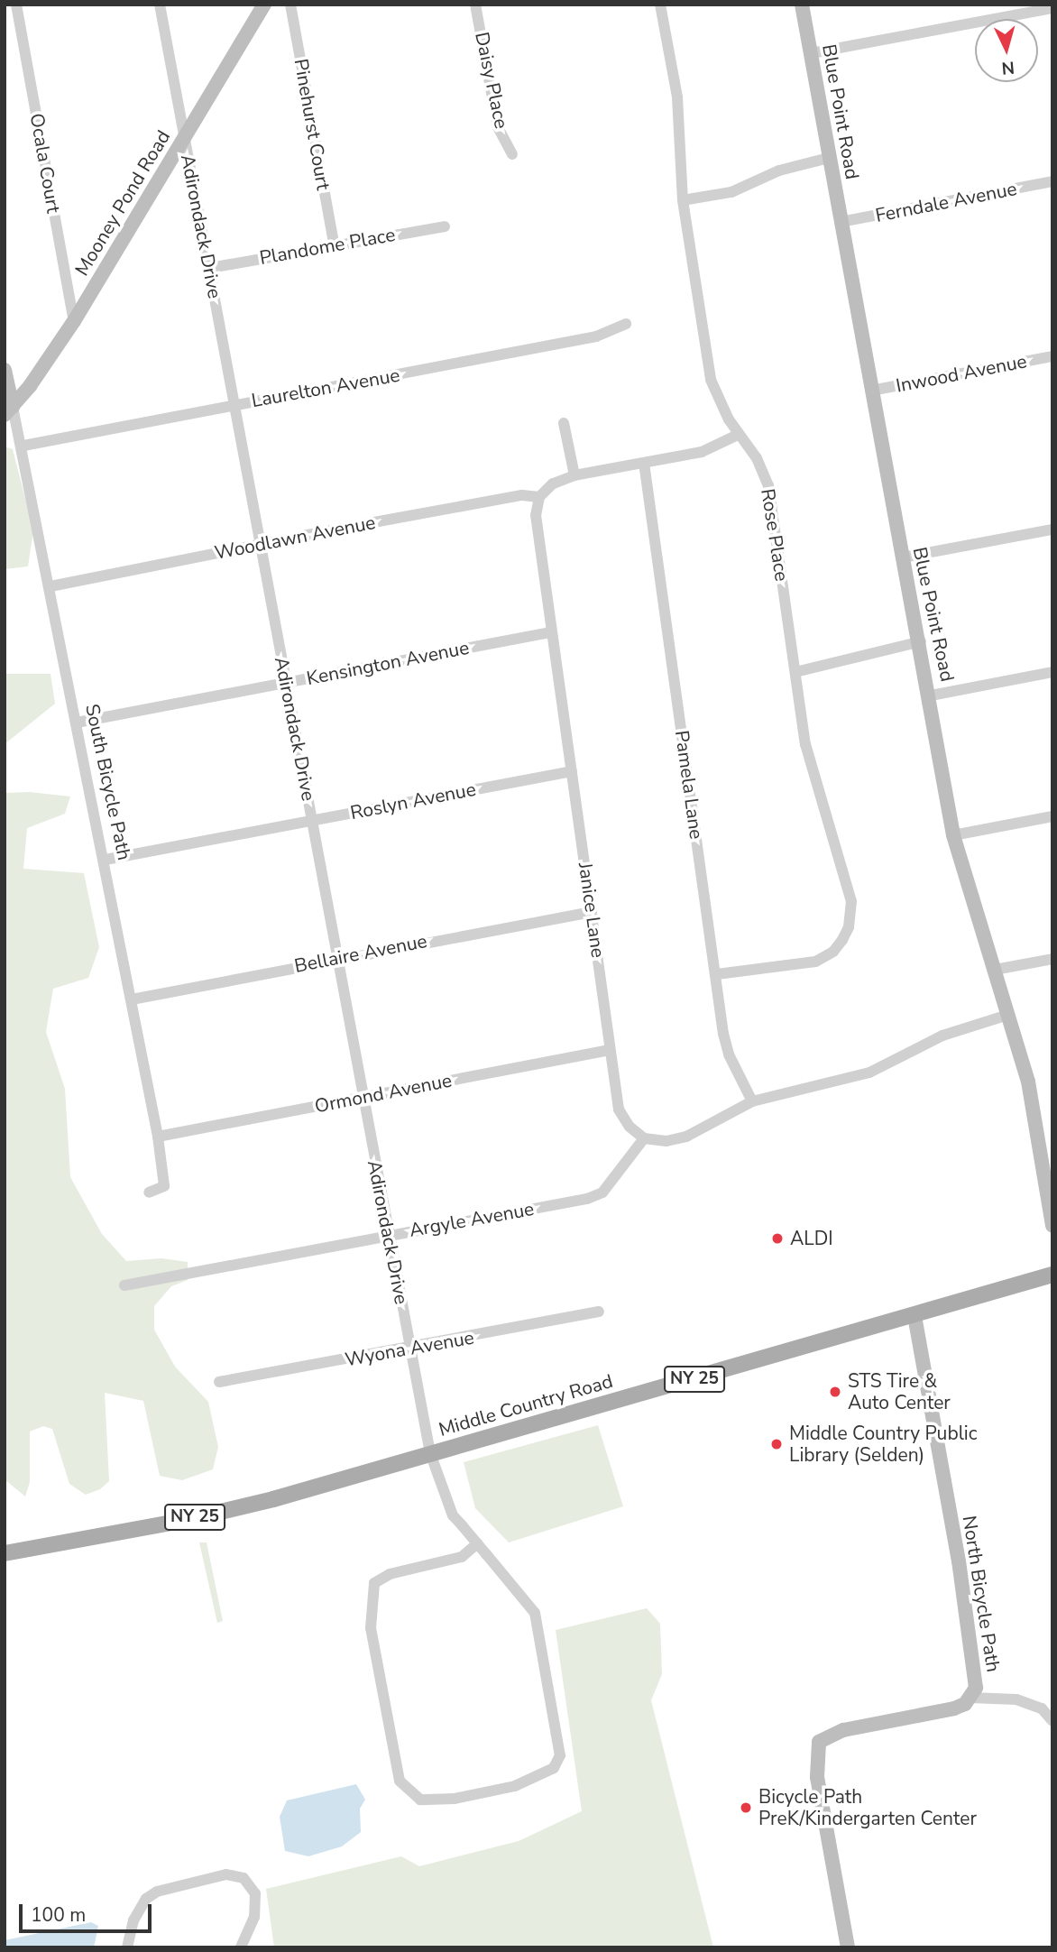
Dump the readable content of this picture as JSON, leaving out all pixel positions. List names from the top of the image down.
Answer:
{
  "streets": {
    "main road": ["NY 25", "Middle Country Road"],
    "street": [
      "Daisy Place",
      "Blue Point Road",
      "Pinehurst Court",
      "Ocala Court",
      "Ferndale Avenue",
      "Mooney Pond Road",
      "Adirondack Drive",
      "Plandome Place",
      "Inwood Avenue",
      "Laurelton Avenue",
      "Rose Place",
      "Woodlawn Avenue",
      "Kensington Avenue",
      "South Bicycle Path",
      "Pamela Lane",
      "Roslyn Avenue",
      "Janice Lane",
      "Bellaire Avenue",
      "Ormond Avenue",
      "Argyle Avenue",
      "Wyona Avenue",
      "North Bicycle Path"
    ]
  },
  "crossings": [
    ["Blue Point Road", "Ferndale Avenue"],
    ["Blue Point Road", "Inwood Avenue"],
    ["Pinehurst Court", "Plandome Place"],
    ["Ocala Court", "Mooney Pond Road"],
    ["Mooney Pond Road", "Adirondack Drive"],
    ["Mooney Pond Road", "South Bicycle Path"],
    ["Adirondack Drive", "Plandome Place"],
    ["Adirondack Drive", "Laurelton Avenue"],
    ["Adirondack Drive", "Woodlawn Avenue"],
    ["Adirondack Drive", "Kensington Avenue"],
    ["Adirondack Drive", "Roslyn Avenue"],
    ["Adirondack Drive", "Bellaire Avenue"],
    ["Adirondack Drive", "Ormond Avenue"],
    ["Adirondack Drive", "Argyle Avenue"],
    ["Adirondack Drive", "Wyona Avenue"],
    ["Adirondack Drive", "Middle Country Road"],
    ["Laurelton Avenue", "South Bicycle Path"],
    ["Rose Place", "Pamela Lane"],
    ["Woodlawn Avenue", "South Bicycle Path"],
    ["Woodlawn Avenue", "Janice Lane"],
    ["Kensington Avenue", "South Bicycle Path"],
    ["Kensington Avenue", "Janice Lane"],
    ["South Bicycle Path", "Roslyn Avenue"],
    ["South Bicycle Path", "Bellaire Avenue"],
    ["South Bicycle Path", "Ormond Avenue"],
    ["Roslyn Avenue", "Janice Lane"],
    ["Janice Lane", "Bellaire Avenue"],
    ["Janice Lane", "Ormond Avenue"],
    ["Janice Lane", "Argyle Avenue"],
    ["Middle Country Road", "North Bicycle Path"]
  ],
  "places": [
    "ALDI",
    "STS Tire & Auto Center",
    "Middle Country Public Library (Selden)",
    "Bicycle Path PreK/Kindergarten Center"
  ],
  "scale_bar": "100 m",
  "north": "bottom"
}
